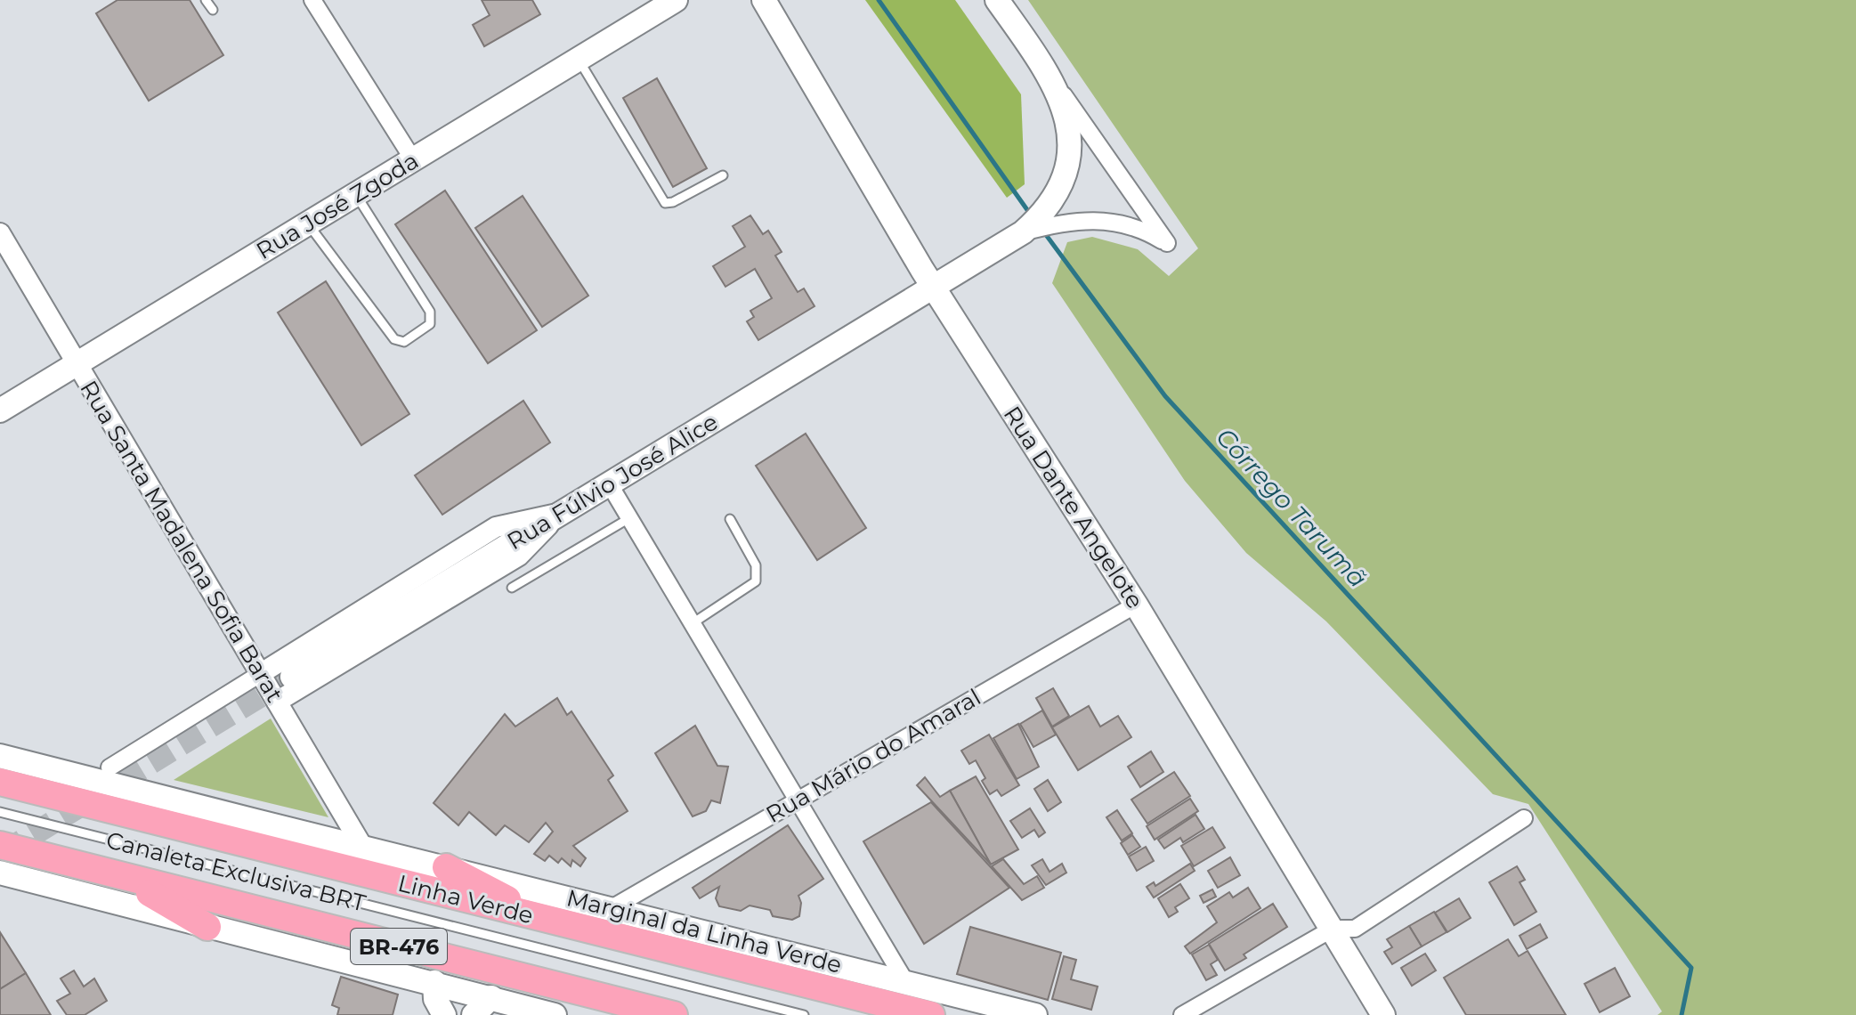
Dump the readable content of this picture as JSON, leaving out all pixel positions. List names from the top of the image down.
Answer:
{
  "streets": {
    "highway": ["Linha Verde", "BR-476"],
    "main road": [
      "Rua José Zgoda",
      "Rua Fúlvio José Alice",
      "Rua Dante Angelote",
      "Marginal da Linha Verde"
    ],
    "street": ["Rua Santa Madalena Sofia Barat", "Rua Mário do Amaral"],
    "lane": ["Canaleta Exclusiva BRT"]
  },
  "crossings": [
    ["Rua José Zgoda", "Rua Santa Madalena Sofia Barat"],
    ["Rua Fúlvio José Alice", "Rua Dante Angelote"],
    ["Rua Dante Angelote", "Rua Mário do Amaral"],
    ["Rua Santa Madalena Sofia Barat", "Marginal da Linha Verde"],
    ["Rua Mário do Amaral", "Marginal da Linha Verde"]
  ],
  "water": ["Córrego Tarumã"]
}
